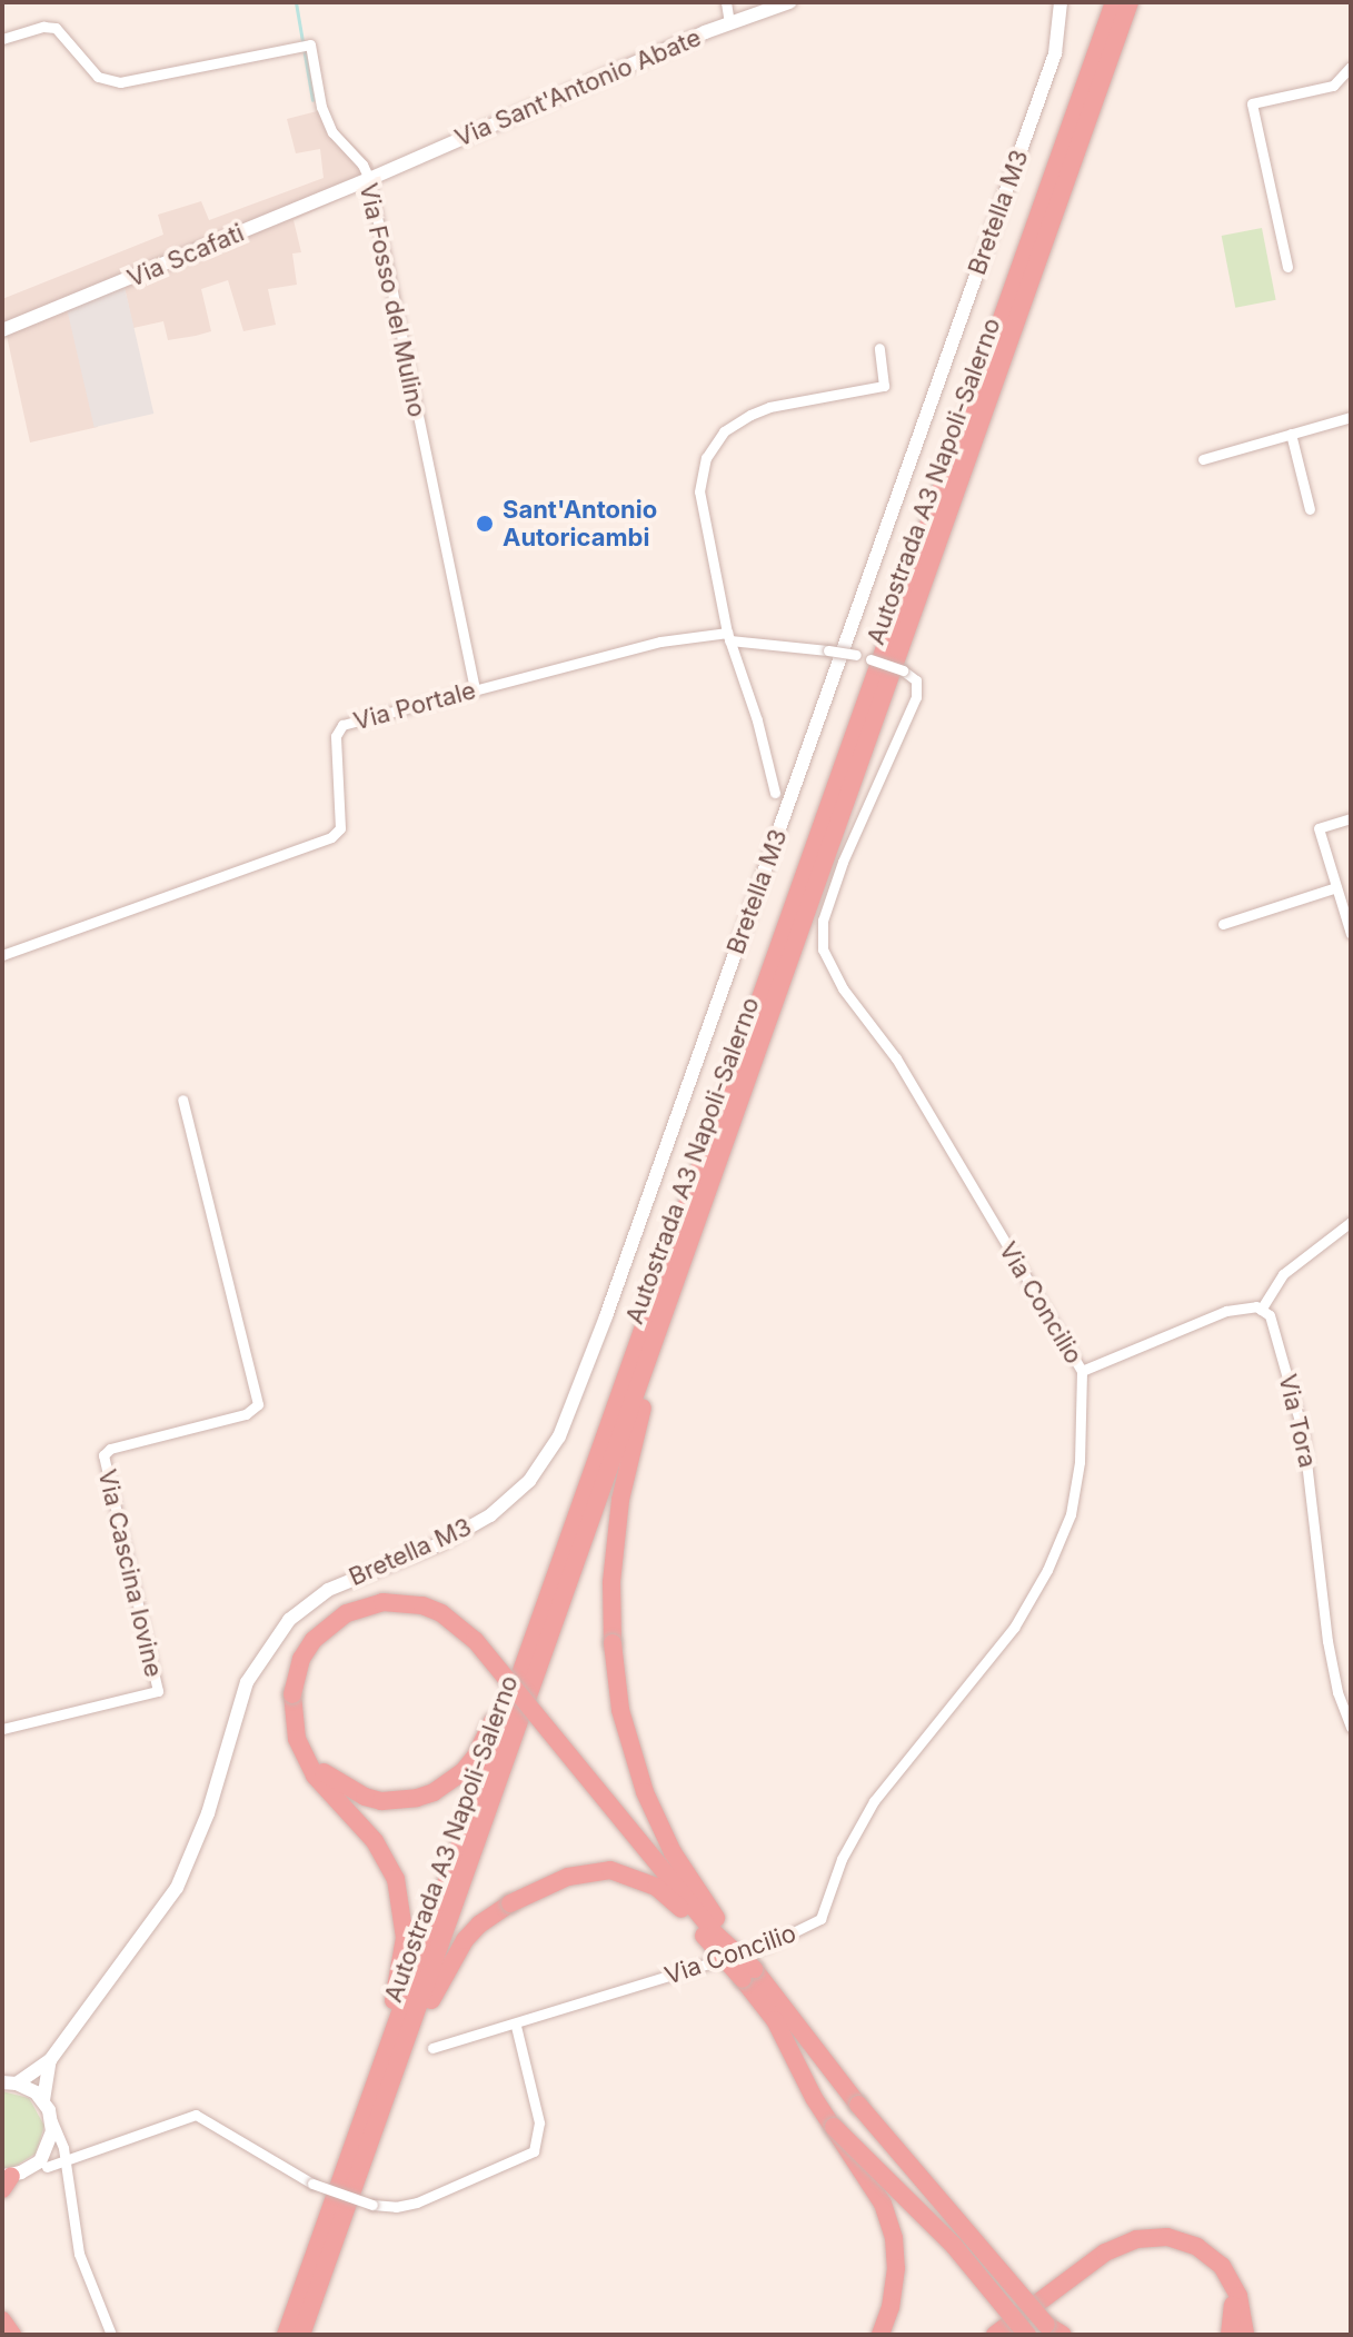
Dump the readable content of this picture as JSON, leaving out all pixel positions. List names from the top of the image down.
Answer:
{
  "streets": {
    "highway": ["Autostrada A3 Napoli-Salerno"],
    "street": [
      "Via Sant'Antonio Abate",
      "Bretella M3",
      "Via Scafati",
      "Via Fosso del Mulino",
      "Via Portale",
      "Via Concilio",
      "Via Tora",
      "Via Cascina Iovine"
    ]
  },
  "crossings": [
    ["Via Sant'Antonio Abate", "Via Scafati"],
    ["Via Sant'Antonio Abate", "Via Fosso del Mulino"],
    ["Via Scafati", "Via Fosso del Mulino"],
    ["Via Fosso del Mulino", "Via Portale"],
    ["Via Portale", "Via Concilio"]
  ],
  "places": ["Sant'Antonio Autoricambi"]
}
